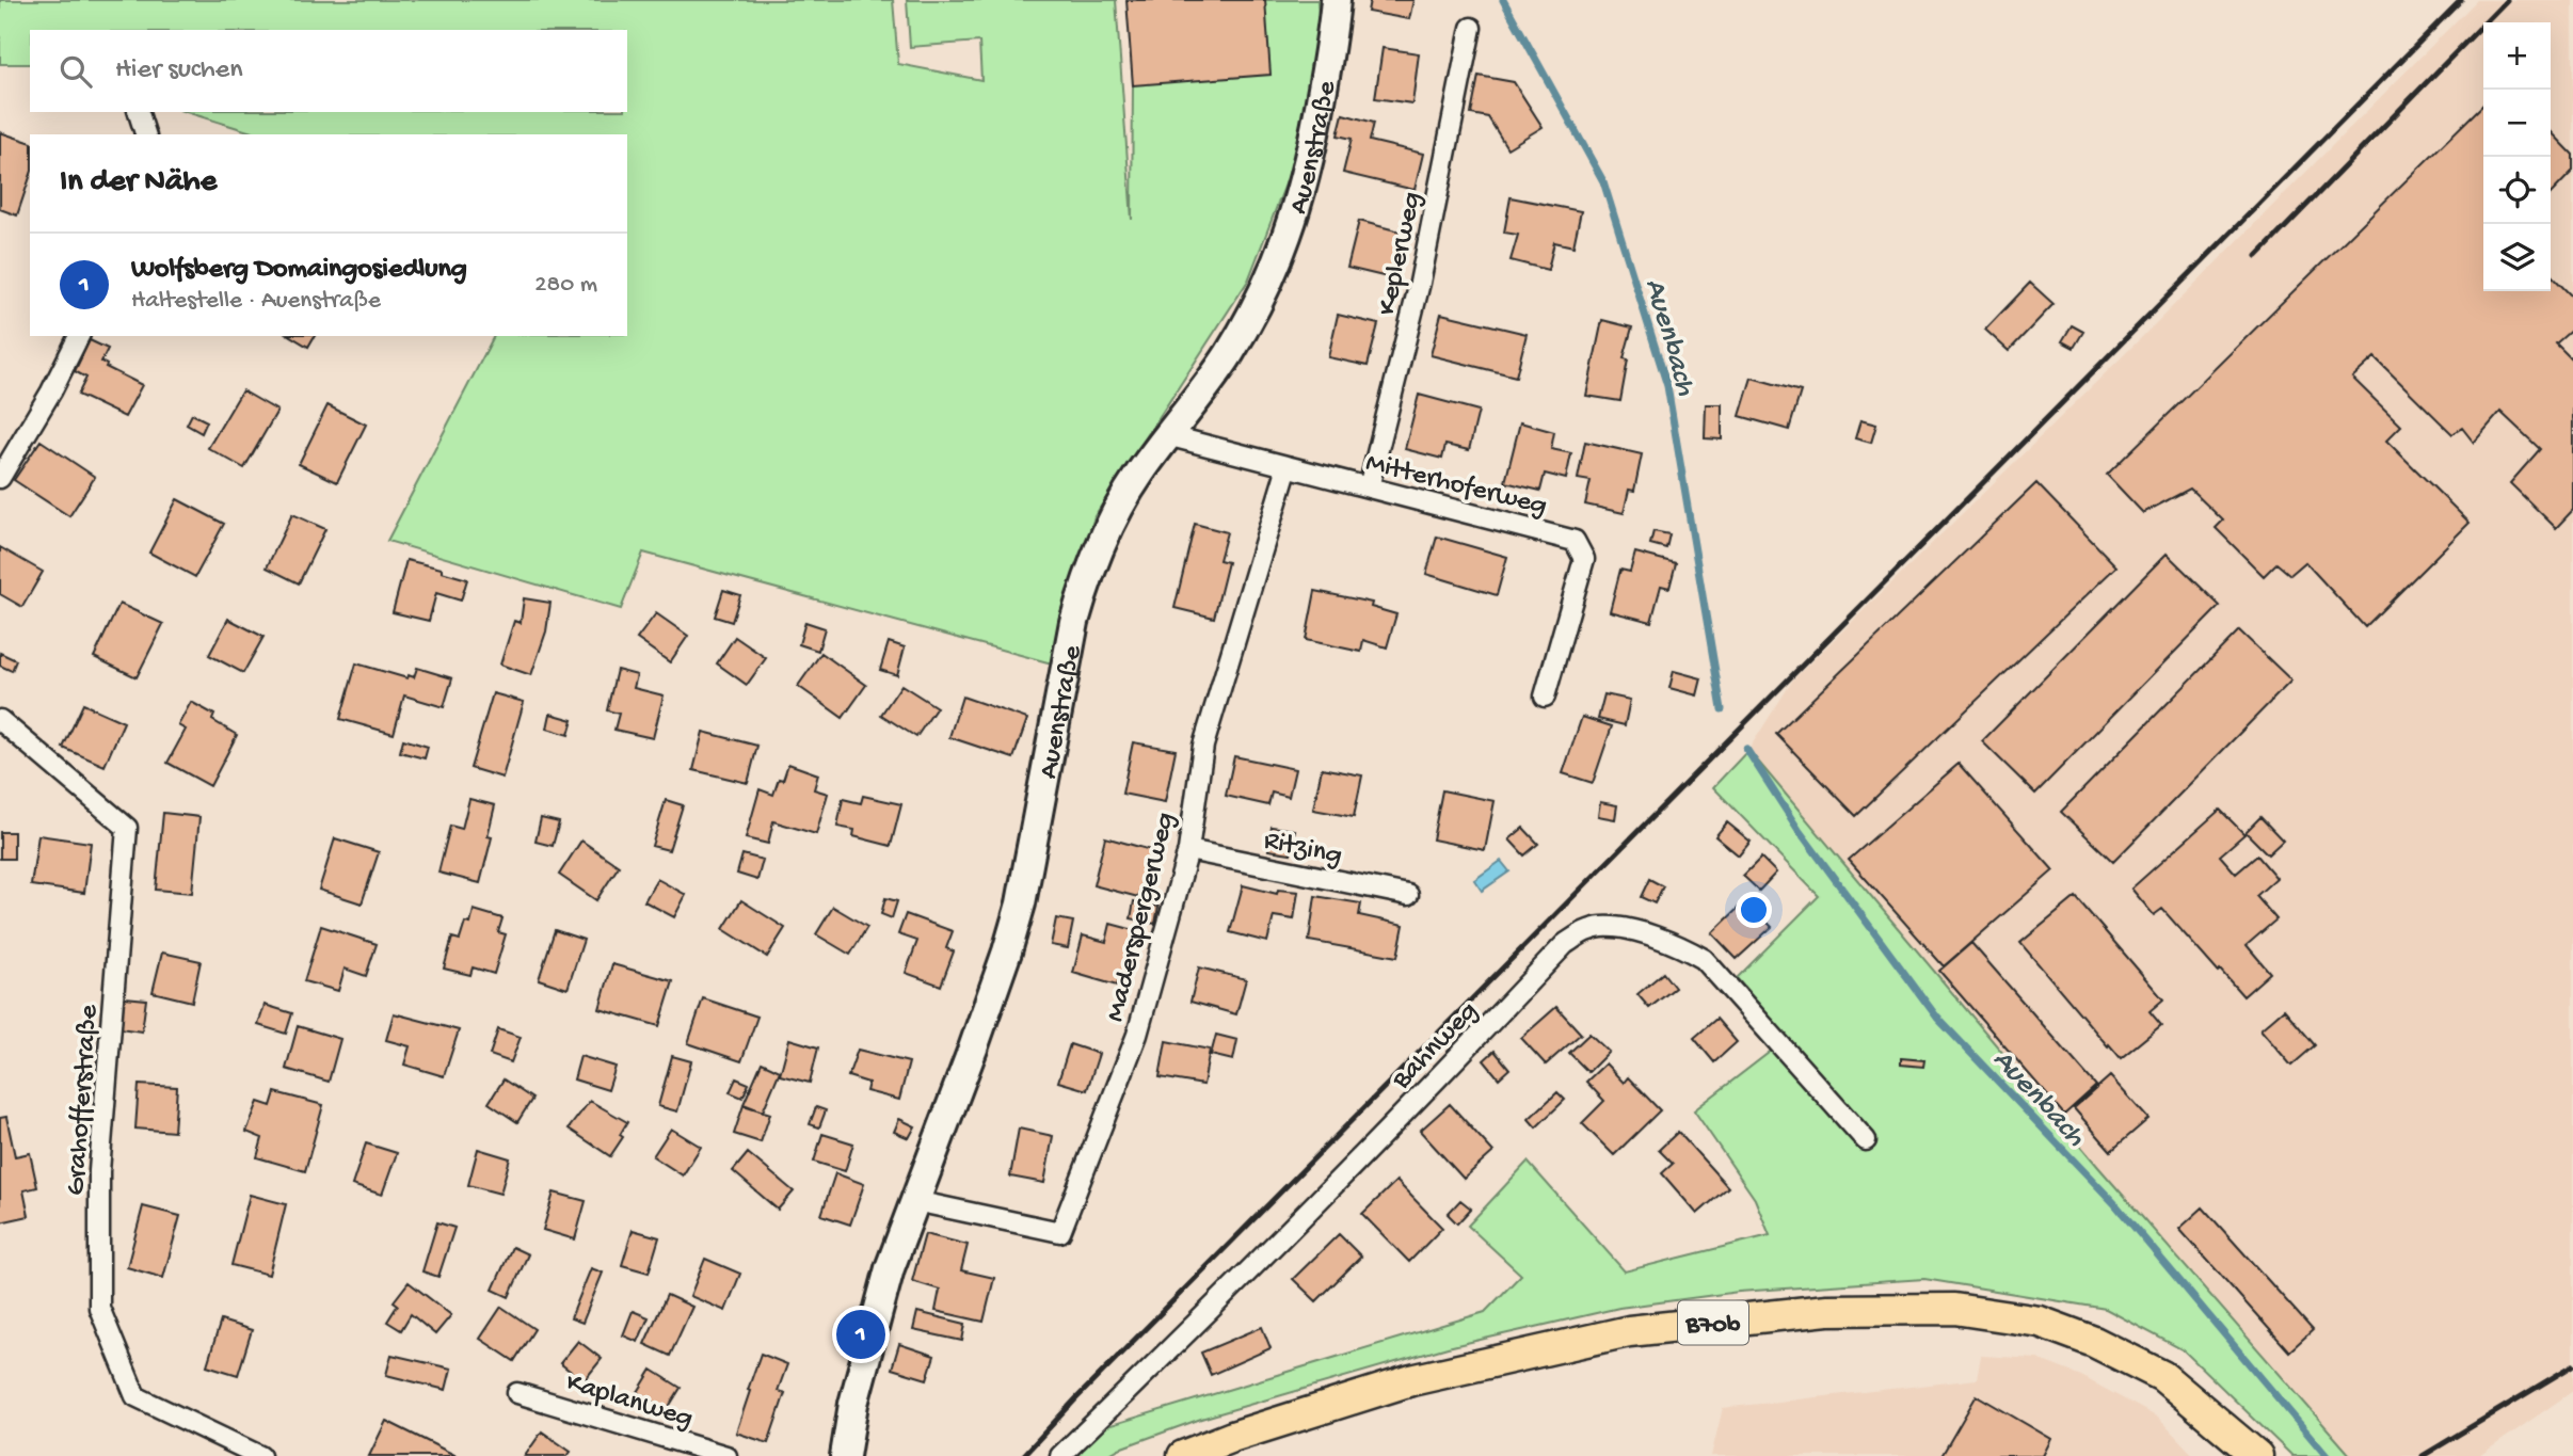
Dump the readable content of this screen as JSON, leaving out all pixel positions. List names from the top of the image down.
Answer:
{
  "streets": {
    "main road": ["B70b"],
    "street": [
      "Auenstraße",
      "Keplerweg",
      "Mitterhoferweg",
      "Ritzing",
      "Maderspergerweg",
      "Bahnweg",
      "Grahofferstraße",
      "Kaplanweg"
    ]
  },
  "crossings": [
    ["Auenstraße", "Mitterhoferweg"],
    ["Auenstraße", "Maderspergerweg"],
    ["Keplerweg", "Mitterhoferweg"],
    ["Mitterhoferweg", "Maderspergerweg"],
    ["Ritzing", "Maderspergerweg"]
  ],
  "water": ["Auenbach"],
  "page": {
    "map_buttons": ["+", "−"],
    "search": "Hier suchen",
    "heading": "In der Nähe",
    "list": [
      {
        "mark": "1",
        "name": "Wolfsberg Domaingosiedlung",
        "note": "Haltestelle · Auenstraße",
        "value": "280 m"
      }
    ],
    "pins": "1"
  }
}
